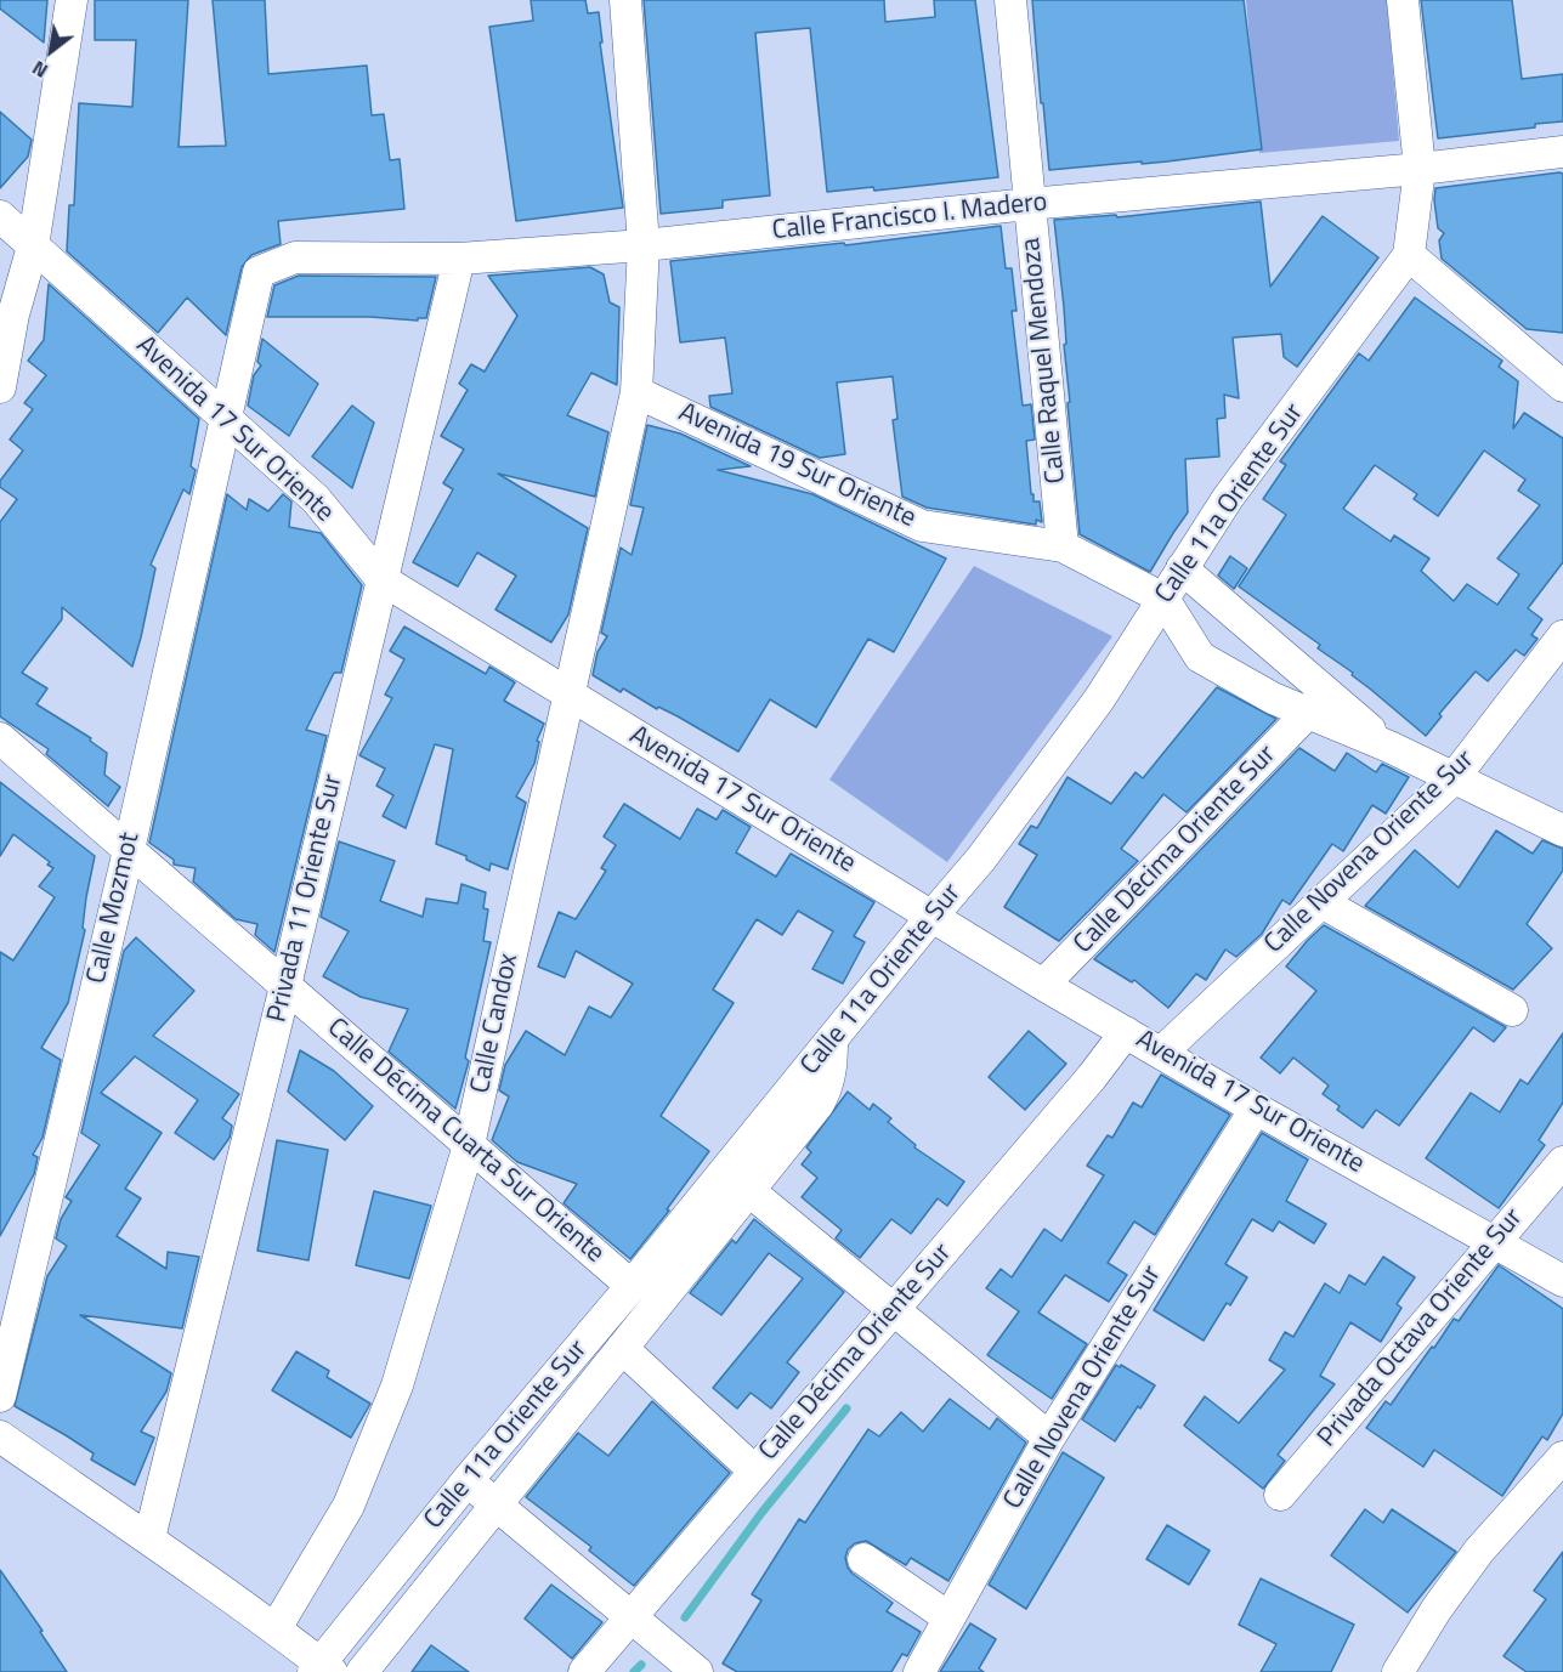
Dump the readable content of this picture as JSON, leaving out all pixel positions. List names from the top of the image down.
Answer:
{
  "streets": {
    "street": [
      "Calle Francisco I. Madero",
      "Calle Raquel Mendoza",
      "Avenida 17 Sur Oriente",
      "Avenida 19 Sur Oriente",
      "Calle 11a Oriente Sur",
      "Calle Décima Oriente Sur",
      "Calle Novena Oriente Sur",
      "Privada 11 Oriente Sur",
      "Calle Mozmot",
      "Calle Candox",
      "Calle Décima Cuarta Sur Oriente",
      "Privada Octava Oriente Sur"
    ]
  },
  "crossings": [
    ["Calle Francisco I. Madero", "Calle Raquel Mendoza"],
    ["Calle Francisco I. Madero", "Privada 11 Oriente Sur"],
    ["Calle Francisco I. Madero", "Calle Mozmot"],
    ["Calle Francisco I. Madero", "Calle Candox"],
    ["Calle Raquel Mendoza", "Avenida 19 Sur Oriente"],
    ["Avenida 17 Sur Oriente", "Calle 11a Oriente Sur"],
    ["Avenida 17 Sur Oriente", "Calle Décima Oriente Sur"],
    ["Avenida 17 Sur Oriente", "Calle Novena Oriente Sur"],
    ["Avenida 17 Sur Oriente", "Privada 11 Oriente Sur"],
    ["Avenida 17 Sur Oriente", "Calle Mozmot"],
    ["Avenida 17 Sur Oriente", "Calle Candox"],
    ["Avenida 17 Sur Oriente", "Privada Octava Oriente Sur"],
    ["Avenida 19 Sur Oriente", "Calle 11a Oriente Sur"],
    ["Avenida 19 Sur Oriente", "Calle Candox"],
    ["Calle 11a Oriente Sur", "Calle Décima Cuarta Sur Oriente"],
    ["Privada 11 Oriente Sur", "Calle Décima Cuarta Sur Oriente"],
    ["Calle Mozmot", "Calle Décima Cuarta Sur Oriente"],
    ["Calle Candox", "Calle Décima Cuarta Sur Oriente"]
  ],
  "north": "bottom left"
}
